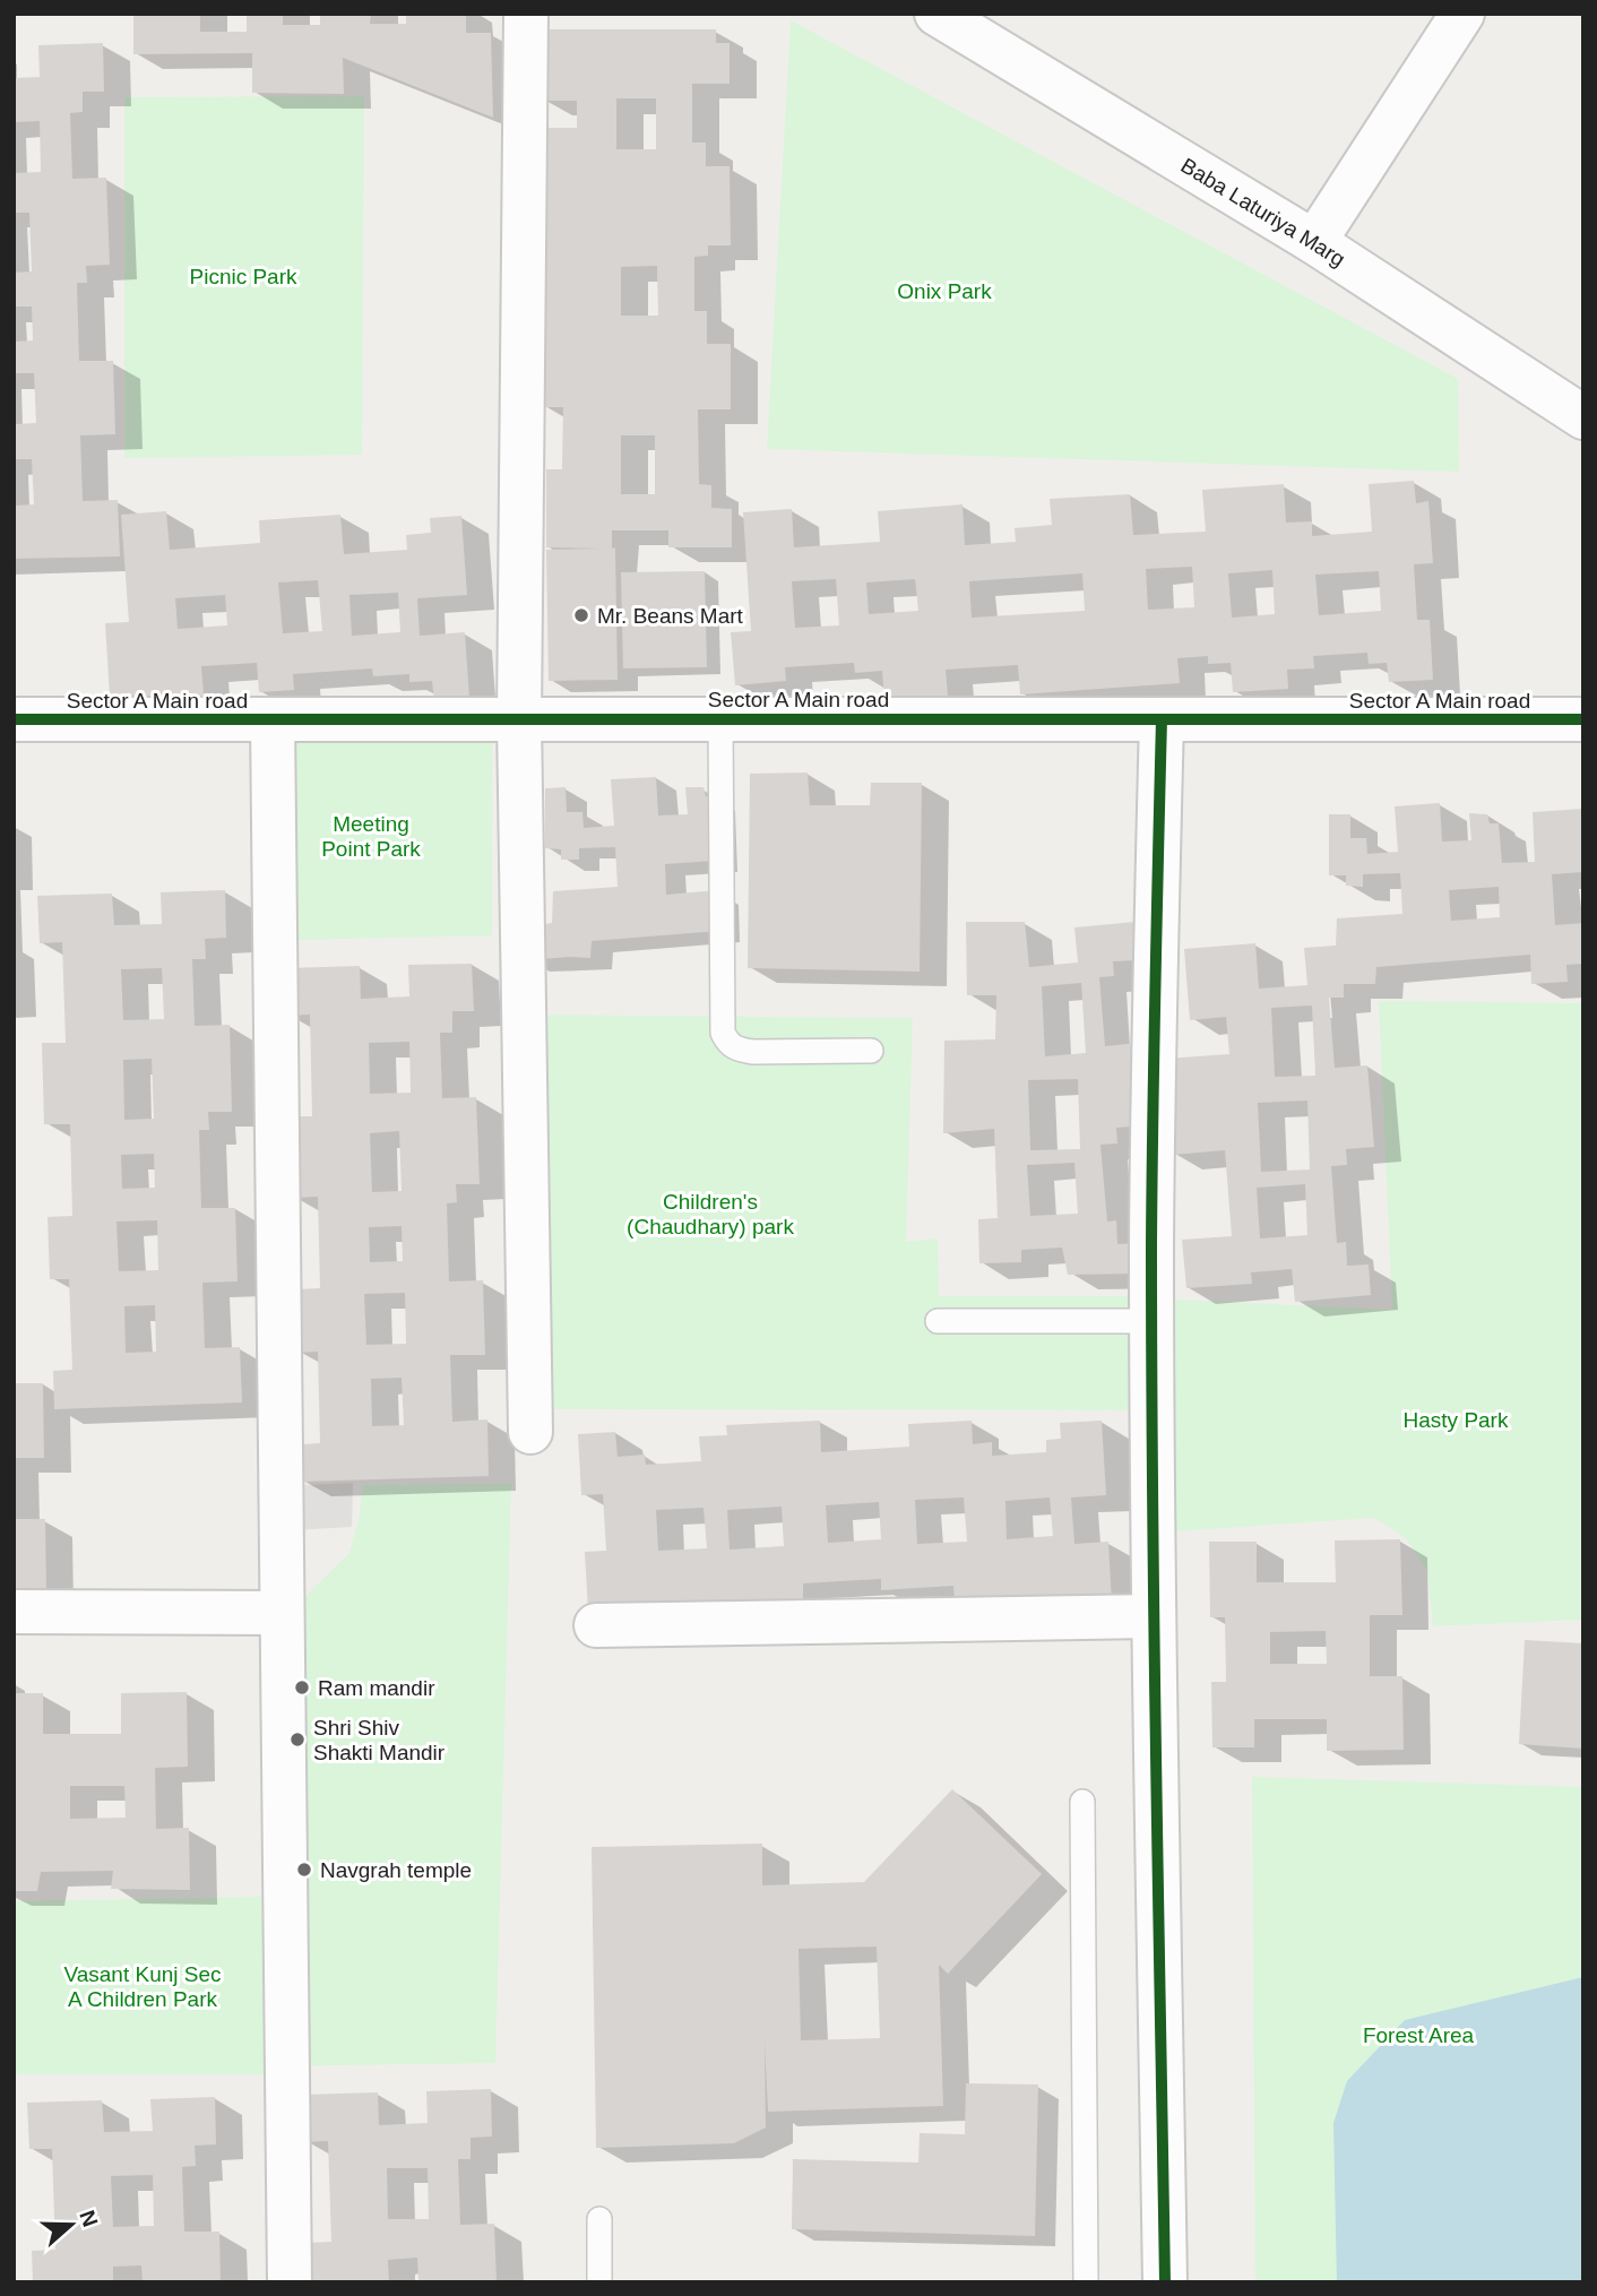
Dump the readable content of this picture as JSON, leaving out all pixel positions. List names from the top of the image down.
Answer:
{
  "streets": {
    "street": ["Baba Laturiya Marg", "Sector A Main road"]
  },
  "parks": [
    "Picnic Park",
    "Onix Park",
    "Meeting Point Park",
    "Children's (Chaudhary) park",
    "Hasty Park",
    "Vasant Kunj Sec A Children Park",
    "Forest Area"
  ],
  "places": [
    "Mr. Beans Mart",
    "Ram mandir",
    "Shri Shiv Shakti Mandir",
    "Navgrah temple"
  ],
  "north": "right"
}
